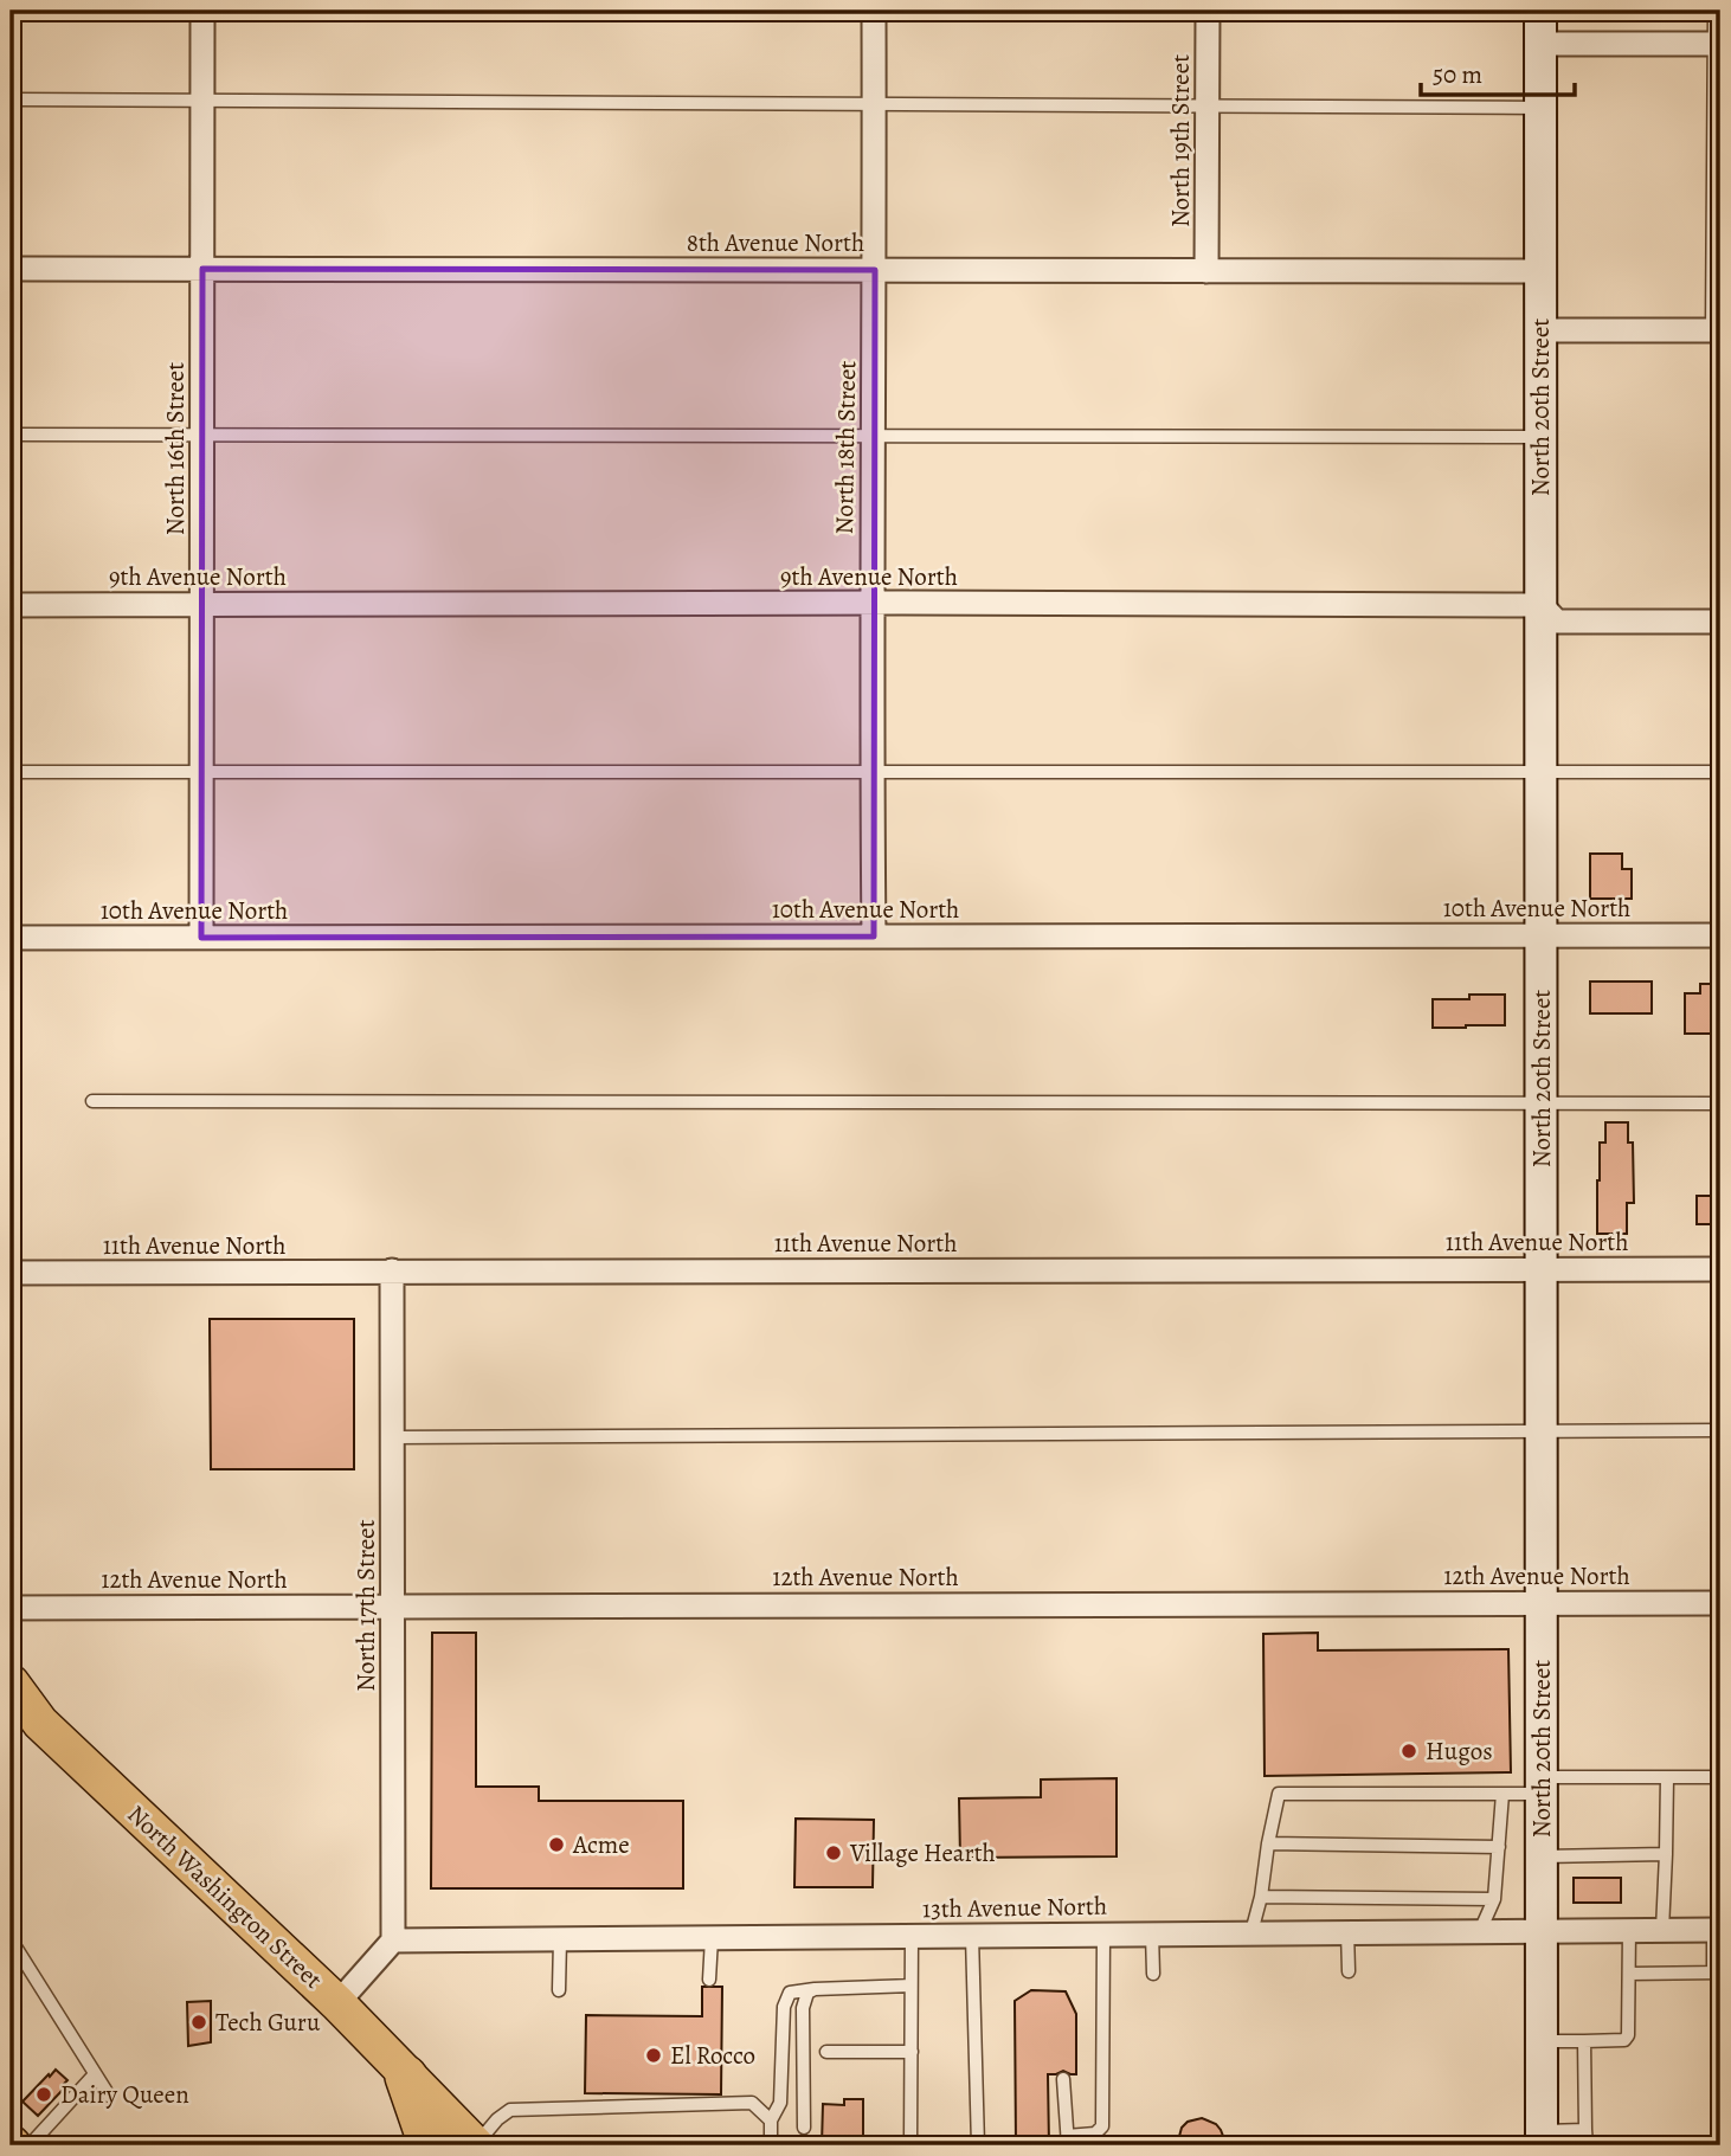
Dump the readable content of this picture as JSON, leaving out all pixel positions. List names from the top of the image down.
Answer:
{
  "streets": {
    "main road": ["North Washington Street"],
    "street": [
      "North 19th Street",
      "8th Avenue North",
      "North 20th Street",
      "North 18th Street",
      "North 16th Street",
      "9th Avenue North",
      "10th Avenue North",
      "11th Avenue North",
      "12th Avenue North",
      "North 17th Street",
      "13th Avenue North"
    ]
  },
  "crossings": [
    ["North 19th Street", "8th Avenue North"],
    ["8th Avenue North", "North 20th Street"],
    ["8th Avenue North", "North 18th Street"],
    ["8th Avenue North", "North 16th Street"],
    ["North 20th Street", "9th Avenue North"],
    ["North 20th Street", "10th Avenue North"],
    ["North 20th Street", "11th Avenue North"],
    ["North 20th Street", "12th Avenue North"],
    ["North 20th Street", "13th Avenue North"],
    ["North 18th Street", "9th Avenue North"],
    ["North 18th Street", "10th Avenue North"],
    ["North 16th Street", "9th Avenue North"],
    ["North 16th Street", "10th Avenue North"],
    ["11th Avenue North", "North 17th Street"],
    ["12th Avenue North", "North 17th Street"],
    ["North 17th Street", "13th Avenue North"]
  ],
  "places": [
    "Hugos",
    "Acme",
    "Village Hearth",
    "Tech Guru",
    "El Rocco",
    "Dairy Queen"
  ],
  "scale_bar": "50 m"
}
